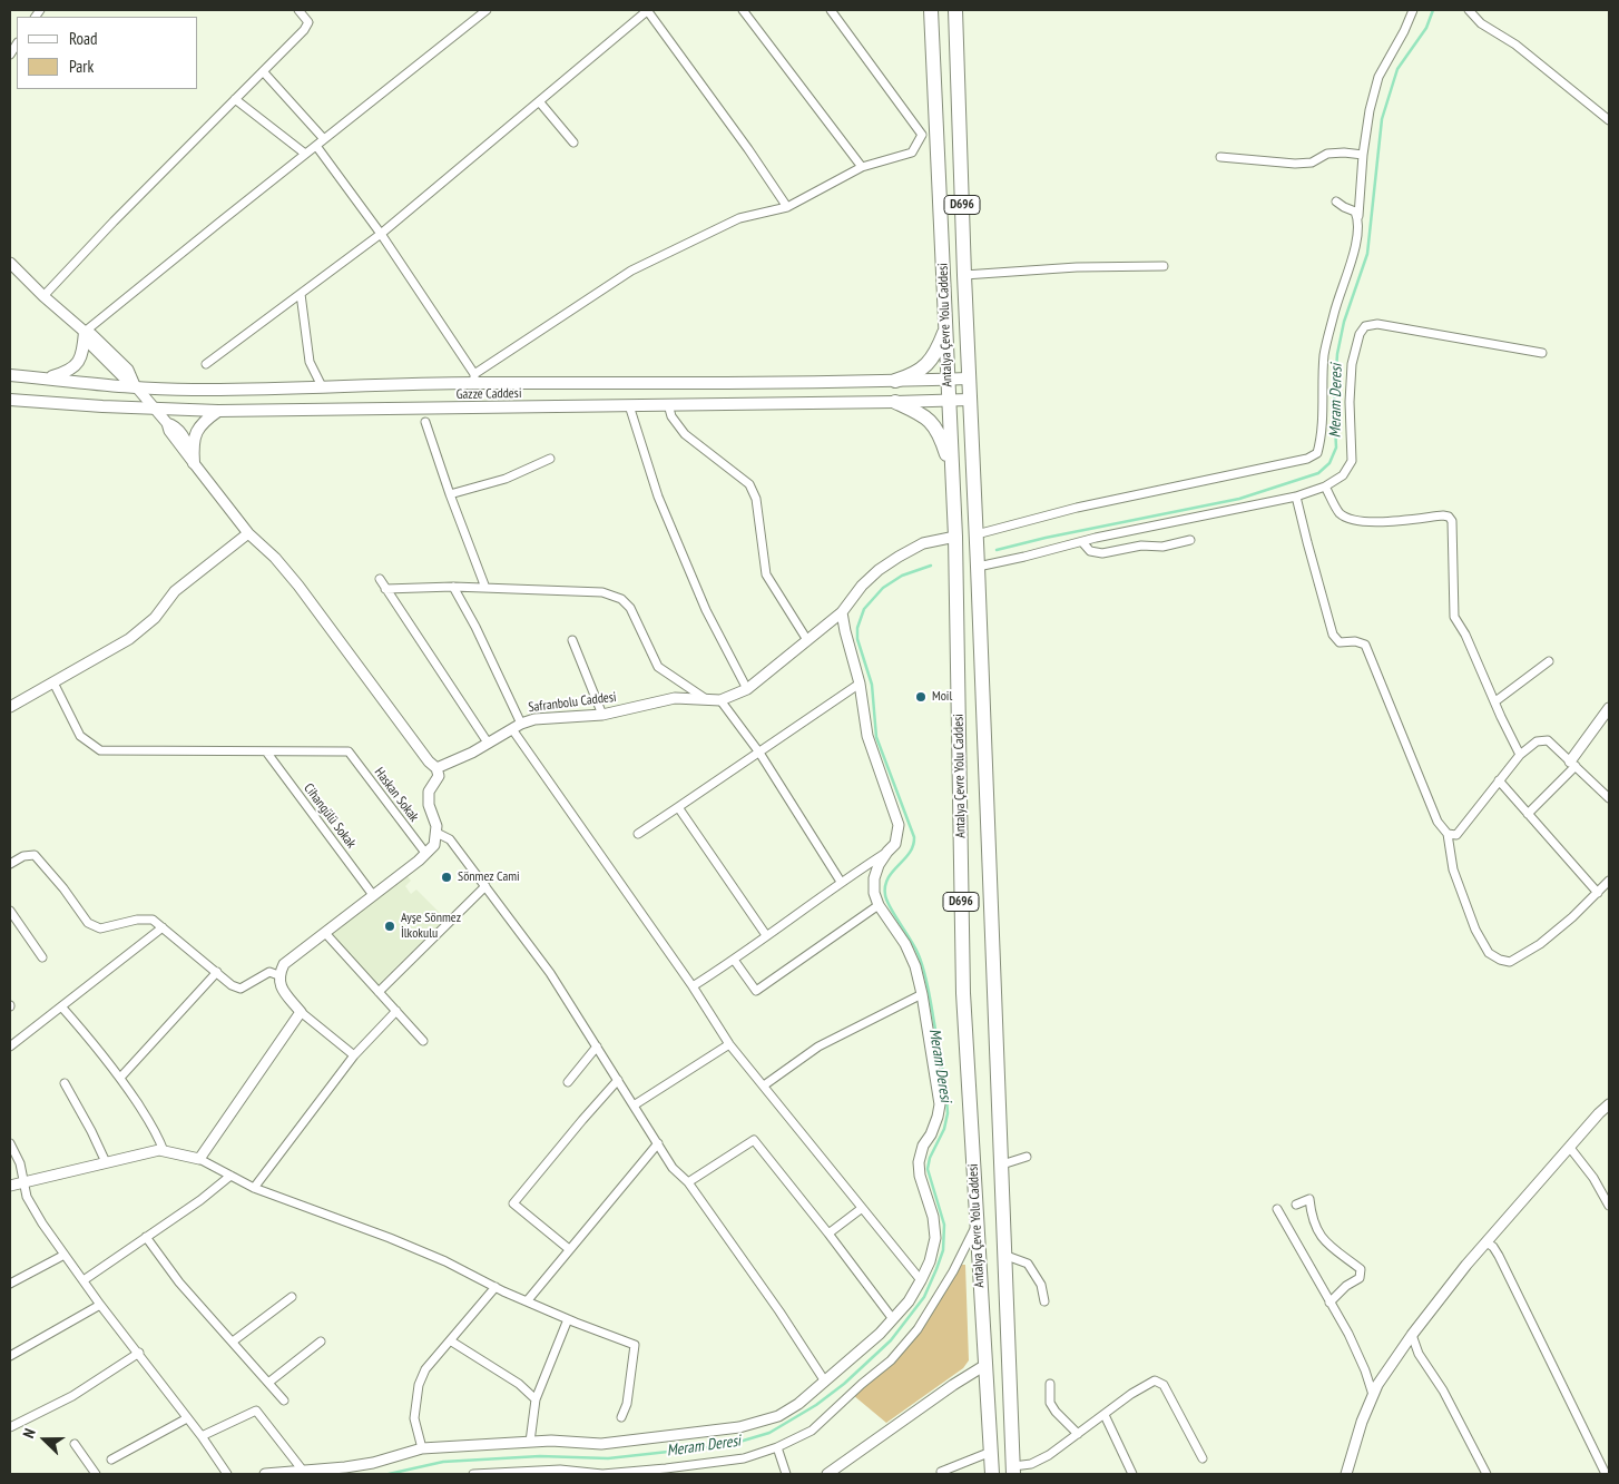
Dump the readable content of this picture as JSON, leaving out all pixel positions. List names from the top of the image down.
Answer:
{
  "streets": {
    "highway": ["D696", "Antalya Çevre Yolu Caddesi"],
    "main road": ["Gazze Caddesi"],
    "street": ["Safranbolu Caddesi", "Haskan Sokak", "Cihangülü Sokak"]
  },
  "crossings": [
    ["Antalya Çevre Yolu Caddesi", "Gazze Caddesi"],
    ["Antalya Çevre Yolu Caddesi", "Safranbolu Caddesi"],
    ["Haskan Sokak", "Cihangülü Sokak"]
  ],
  "water": ["Meram Deresi"],
  "places": ["Moil", "Sönmez Cami", "Ayşe Sönmez İlkokulu"],
  "legend": ["Road", "Park"],
  "north": "left"
}
